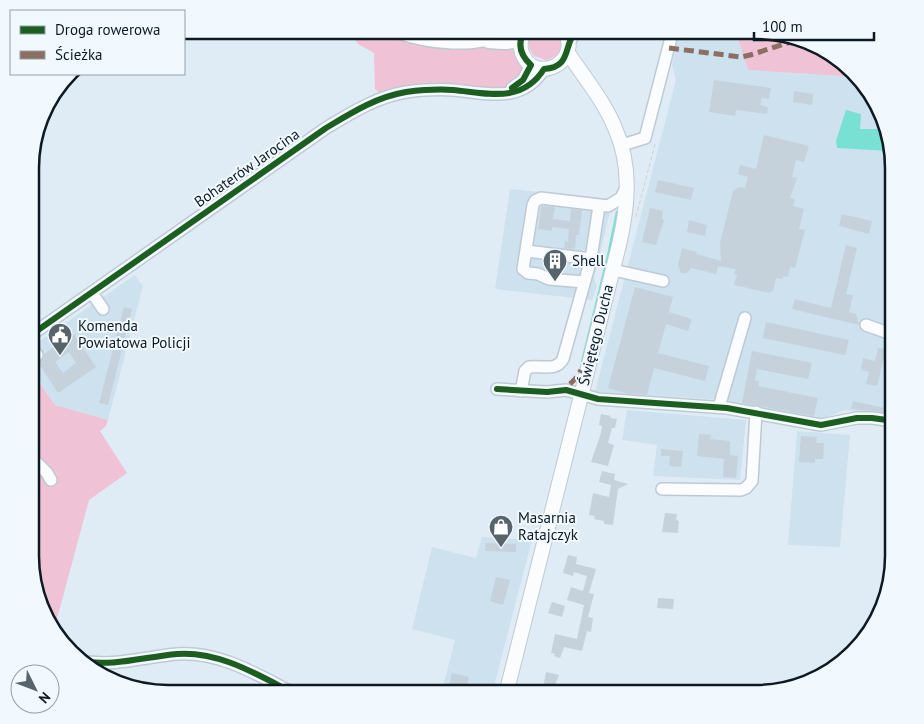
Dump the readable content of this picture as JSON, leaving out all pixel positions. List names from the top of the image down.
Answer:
{
  "streets": {
    "main road": ["Świętego Ducha"],
    "street": ["Bohaterów Jarocina"]
  },
  "crossings": [
    ["Bohaterów Jarocina", "Świętego Ducha"]
  ],
  "places": {
    "building": ["Shell"],
    "public building": ["Komenda Powiatowa Policji"],
    "shop": ["Masarnia Ratajczyk"]
  },
  "legend": ["Droga rowerowa", "Ścieżka"],
  "scale_bar": "100 m",
  "north": "bottom right"
}
